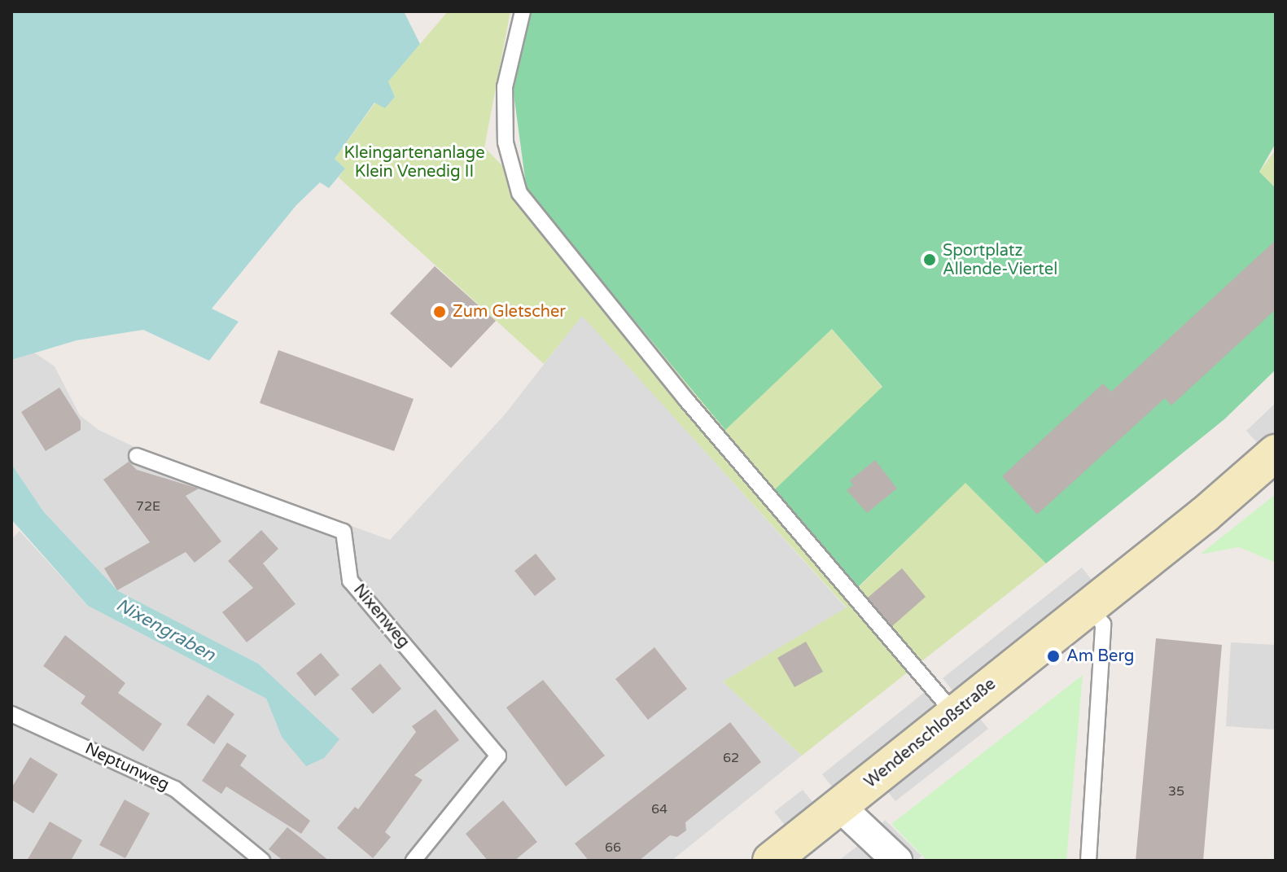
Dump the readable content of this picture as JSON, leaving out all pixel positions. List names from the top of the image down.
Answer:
{
  "streets": {
    "street": ["Wendenschloßstraße"],
    "lane": ["Nixenweg", "Neptunweg"]
  },
  "water": ["Nixengraben"],
  "parks": ["Kleingartenanlage Klein Venedig II"],
  "places": ["Sportplatz Allende-Viertel", "Zum Gletscher", "Am Berg"],
  "house_numbers": [
    "72E",
    "62",
    "35",
    "64",
    "66"
  ]
}
